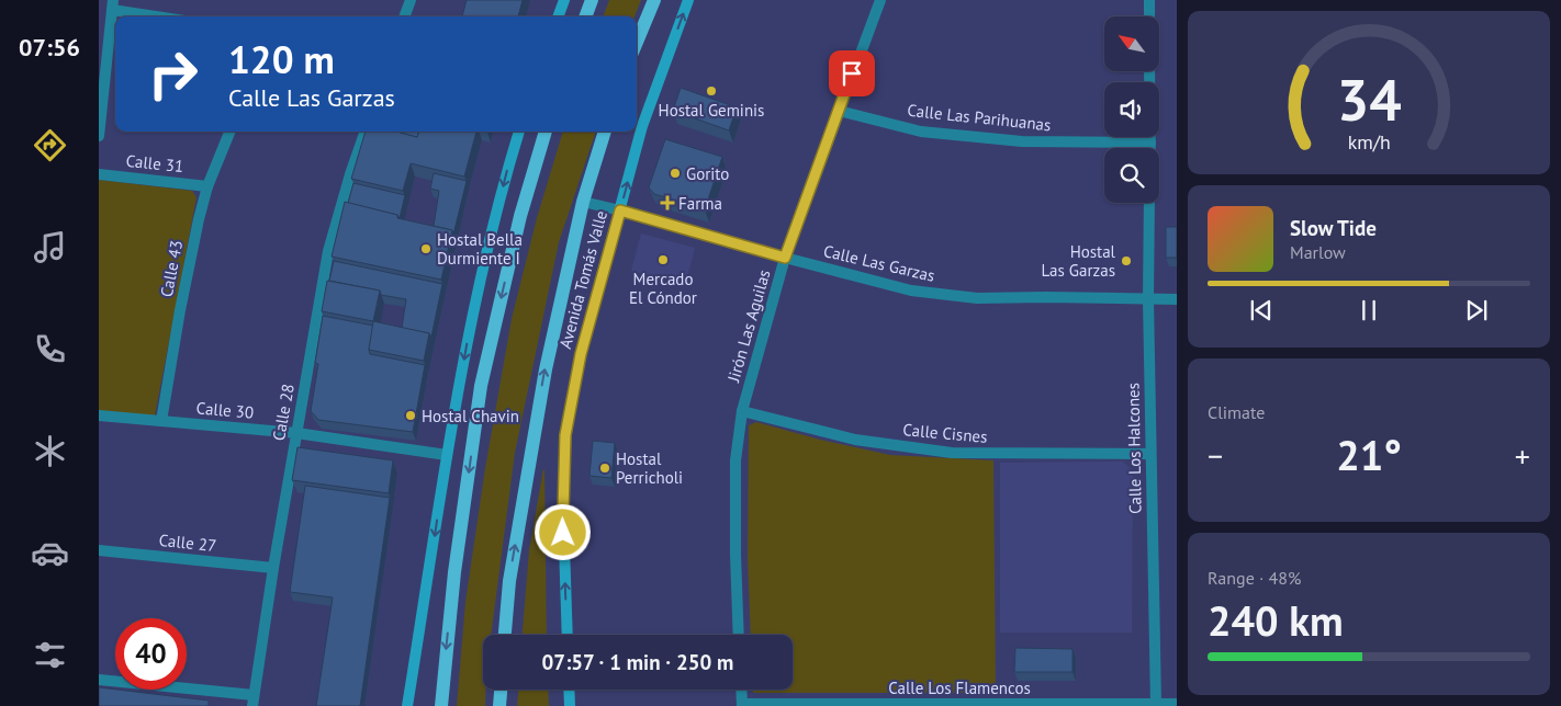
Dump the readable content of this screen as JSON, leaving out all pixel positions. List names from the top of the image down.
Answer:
{
  "streets": {
    "main road": ["Avenida Tomás Valle"],
    "street": [
      "Calle Las Parihuanas",
      "Calle 31",
      "Calle Las Garzas",
      "Calle 43",
      "Jirón Las Aguilas",
      "Calle 30",
      "Calle 28",
      "Calle Cisnes",
      "Calle Los Halcones",
      "Calle 27",
      "Calle Los Flamencos"
    ]
  },
  "crossings": [
    ["Calle Las Parihuanas", "Jirón Las Aguilas"],
    ["Calle 31", "Calle 43"],
    ["Calle Las Garzas", "Avenida Tomás Valle"],
    ["Calle Las Garzas", "Jirón Las Aguilas"],
    ["Calle Las Garzas", "Calle Los Halcones"],
    ["Calle 43", "Calle 30"],
    ["Jirón Las Aguilas", "Calle Cisnes"],
    ["Calle 30", "Calle 28"],
    ["Calle 28", "Calle 27"],
    ["Calle Cisnes", "Calle Los Halcones"],
    ["Calle Los Halcones", "Calle Los Flamencos"]
  ],
  "places": {
    "other": [
      "Hostal Geminis",
      "Gorito",
      "Hostal Bella Durmiente I",
      "Mercado El Cóndor",
      "Hostal Las Garzas",
      "Hostal Chavin",
      "Hostal Perricholi"
    ],
    "health": ["Farma"]
  },
  "north": "top left",
  "page": {
    "tabs": "07:56",
    "turn": ["120 m", "Calle Las Garzas"],
    "song": ["Slow Tide", "Marlow"],
    "tile": [
      "Climate",
      ["Range · 48%", "240 km"]
    ],
    "heat": ["−", "21°", "+"],
    "limit": "40",
    "trip": "07:57 · 1 min · 250 m",
    "gauge": ["34", "km/h"]
  }
}
